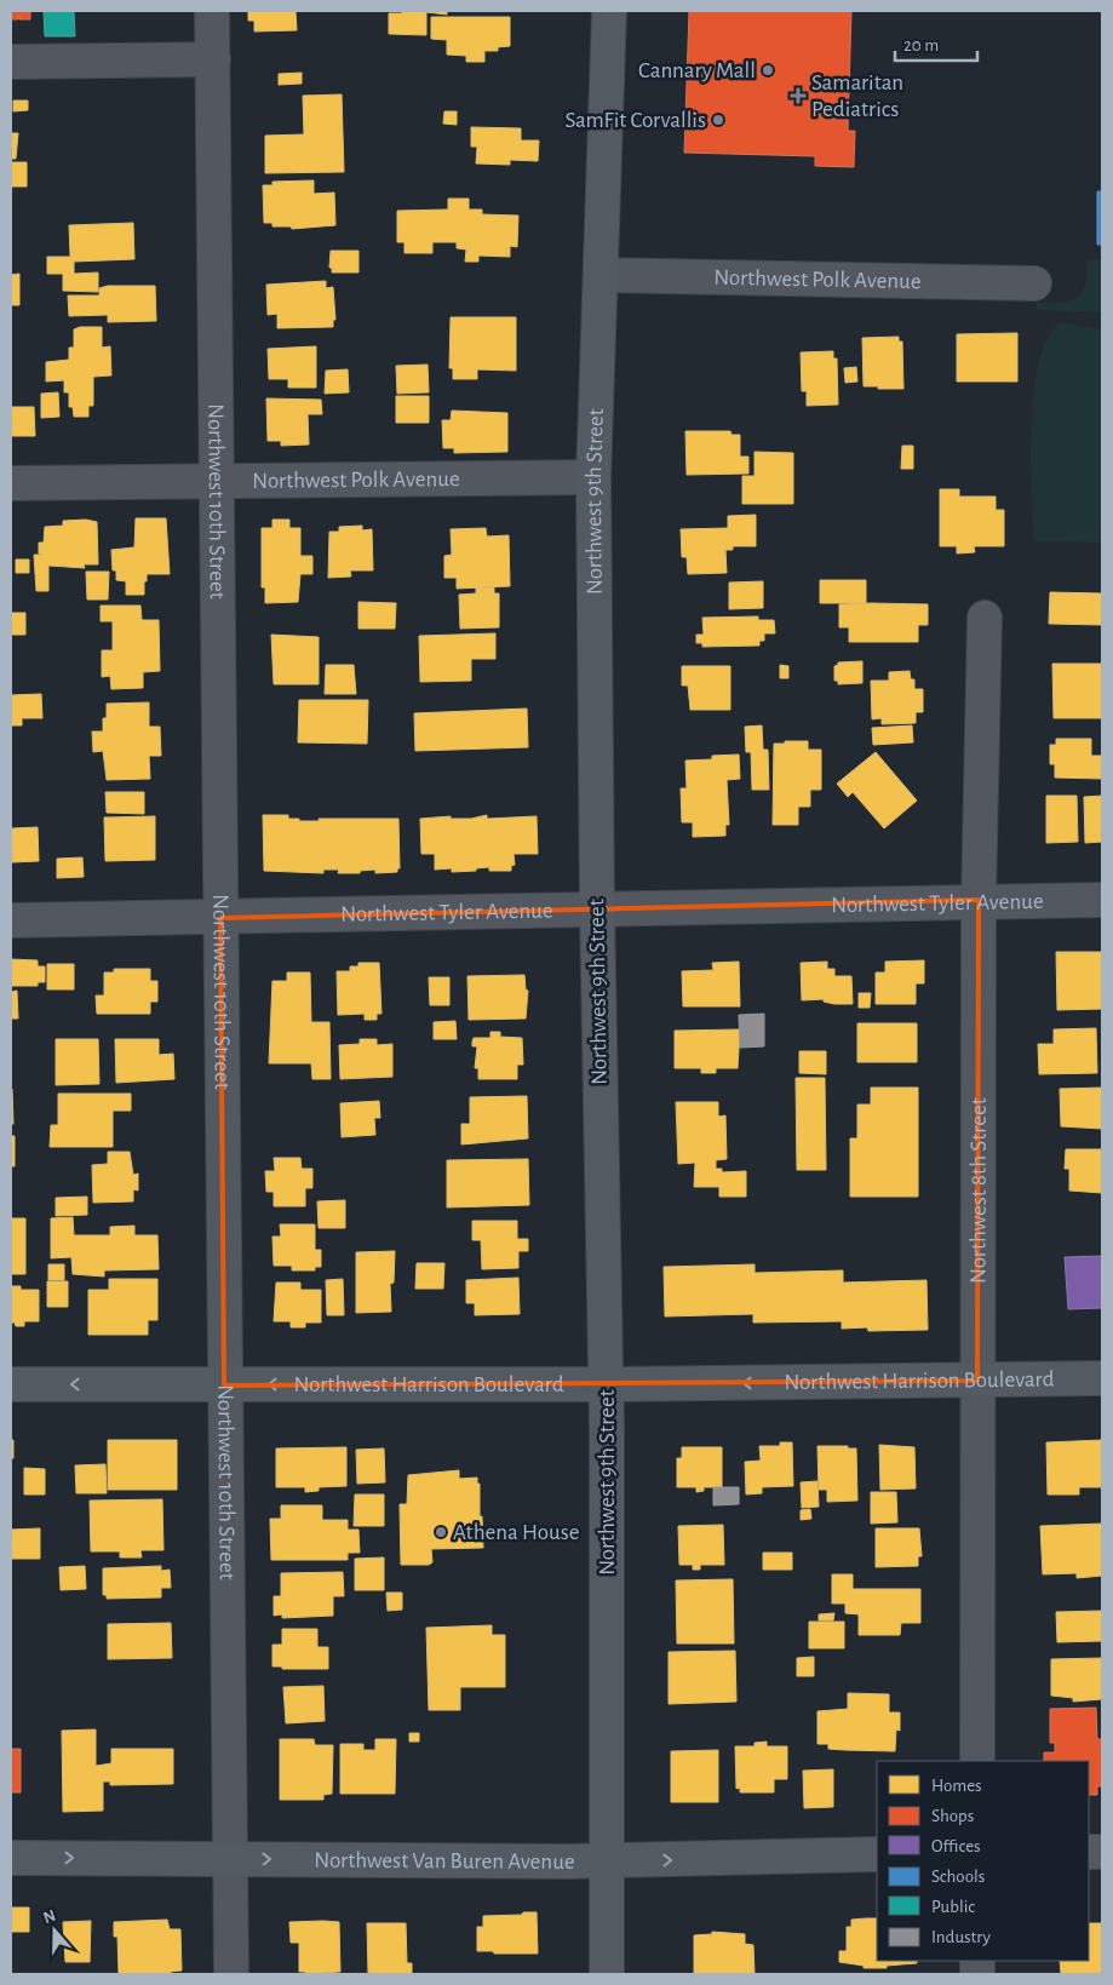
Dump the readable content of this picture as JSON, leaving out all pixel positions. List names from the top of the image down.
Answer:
{
  "streets": {
    "main road": ["Northwest 9th Street", "Northwest Harrison Boulevard", "Northwest Van Buren Avenue"],
    "street": [
      "Northwest Polk Avenue",
      "Northwest 10th Street",
      "Northwest Tyler Avenue",
      "Northwest 8th Street"
    ]
  },
  "crossings": [
    ["Northwest Polk Avenue", "Northwest 9th Street"],
    ["Northwest Polk Avenue", "Northwest 10th Street"],
    ["Northwest 9th Street", "Northwest Tyler Avenue"],
    ["Northwest 9th Street", "Northwest Harrison Boulevard"],
    ["Northwest 9th Street", "Northwest Van Buren Avenue"],
    ["Northwest 10th Street", "Northwest Tyler Avenue"],
    ["Northwest 10th Street", "Northwest Harrison Boulevard"],
    ["Northwest 10th Street", "Northwest Van Buren Avenue"],
    ["Northwest Tyler Avenue", "Northwest 8th Street"],
    ["Northwest 8th Street", "Northwest Harrison Boulevard"]
  ],
  "one_way": ["Northwest Harrison Boulevard", "Northwest Van Buren Avenue"],
  "places": {
    "other": ["Cannary Mall", "SamFit Corvallis", "Athena House"],
    "health": ["Samaritan Pediatrics"]
  },
  "legend": [
    "Homes",
    "Shops",
    "Offices",
    "Schools",
    "Public",
    "Industry"
  ],
  "scale_bar": "20 m",
  "north": "top"
}
